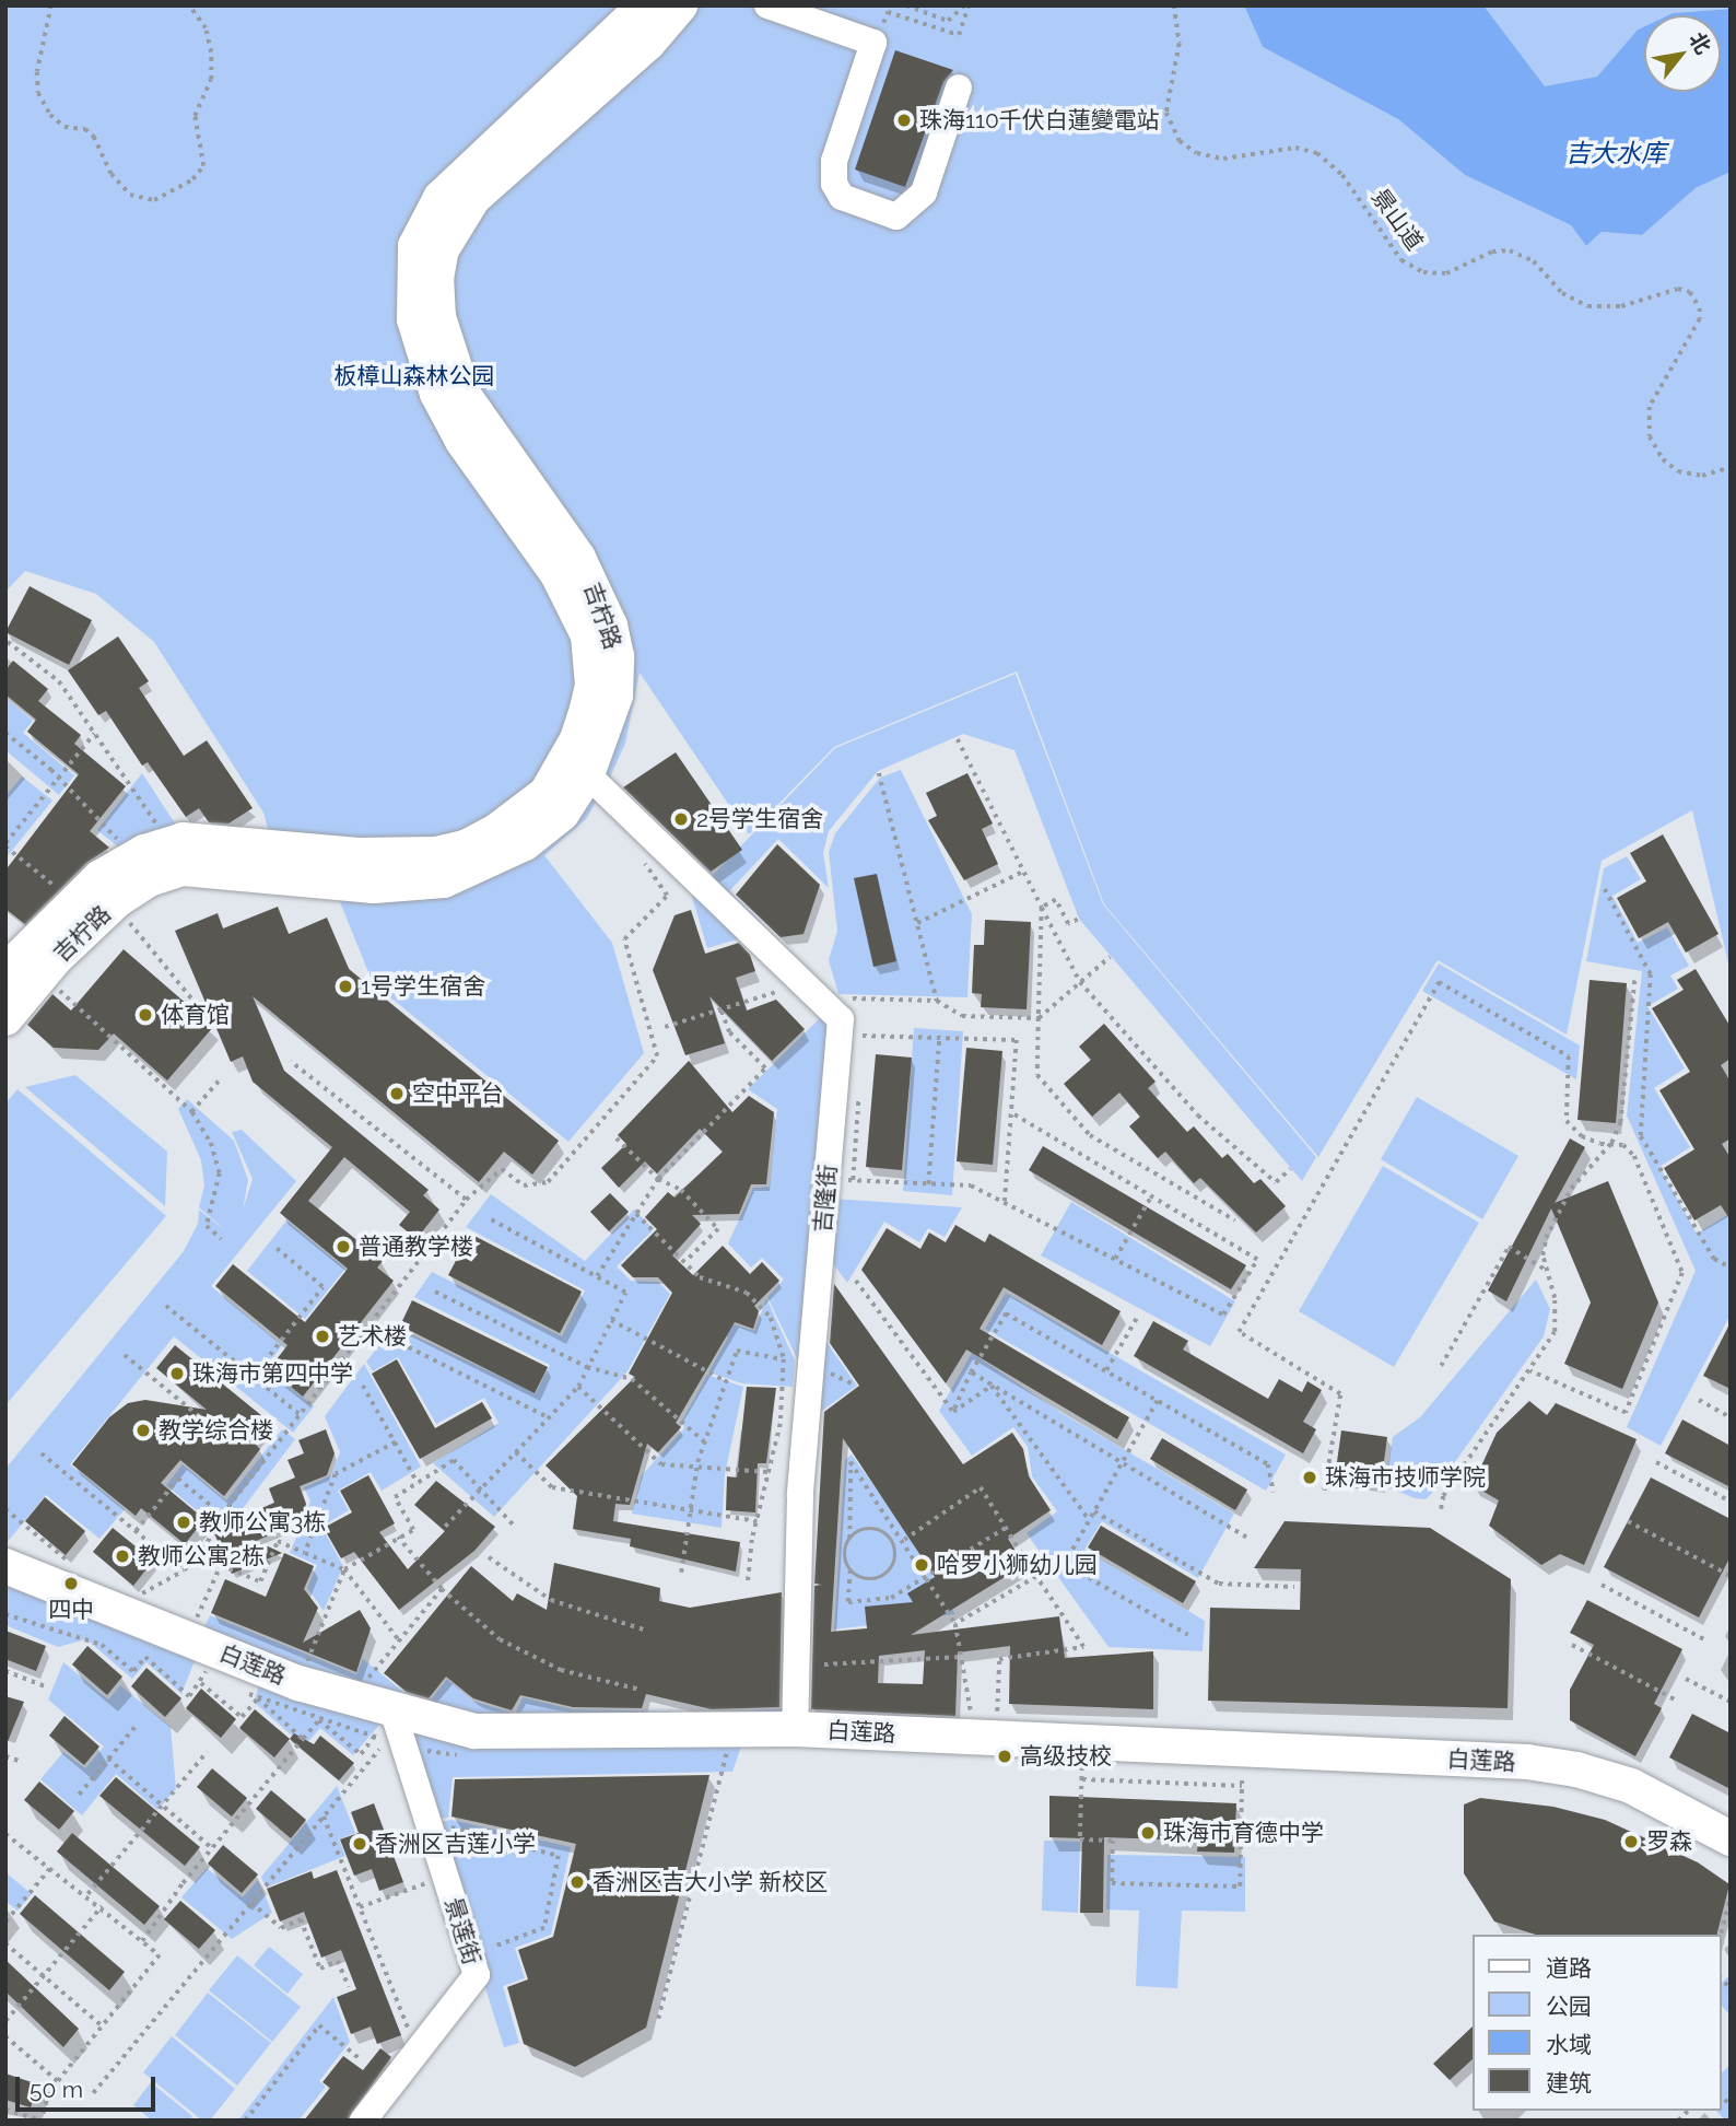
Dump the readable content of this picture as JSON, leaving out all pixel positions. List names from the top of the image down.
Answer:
{
  "streets": {
    "main road": ["吉柠路", "白莲路"],
    "lane": ["吉隆街", "景莲街"],
    "path": ["景山道"]
  },
  "crossings": [
    ["吉柠路", "吉隆街"],
    ["吉隆街", "白莲路"],
    ["白莲路", "景莲街"]
  ],
  "water": ["吉大水库"],
  "parks": ["板樟山森林公园"],
  "places": [
    "珠海110千伏白蓮變電站",
    "2号学生宿舍",
    "1号学生宿舍",
    "体育馆",
    "空中平台",
    "普通教学楼",
    "艺术楼",
    "珠海市第四中学",
    "教学综合楼",
    "珠海市技师学院",
    "教师公寓3栋",
    "教师公寓2栋",
    "哈罗小狮幼儿园",
    "四中",
    "高级技校",
    "珠海市育德中学",
    "罗森",
    "香洲区吉莲小学",
    "香洲区吉大小学 新校区"
  ],
  "legend": [
    "道路",
    "公园",
    "水域",
    "建筑"
  ],
  "scale_bar": "50 m",
  "north": "top right"
}
